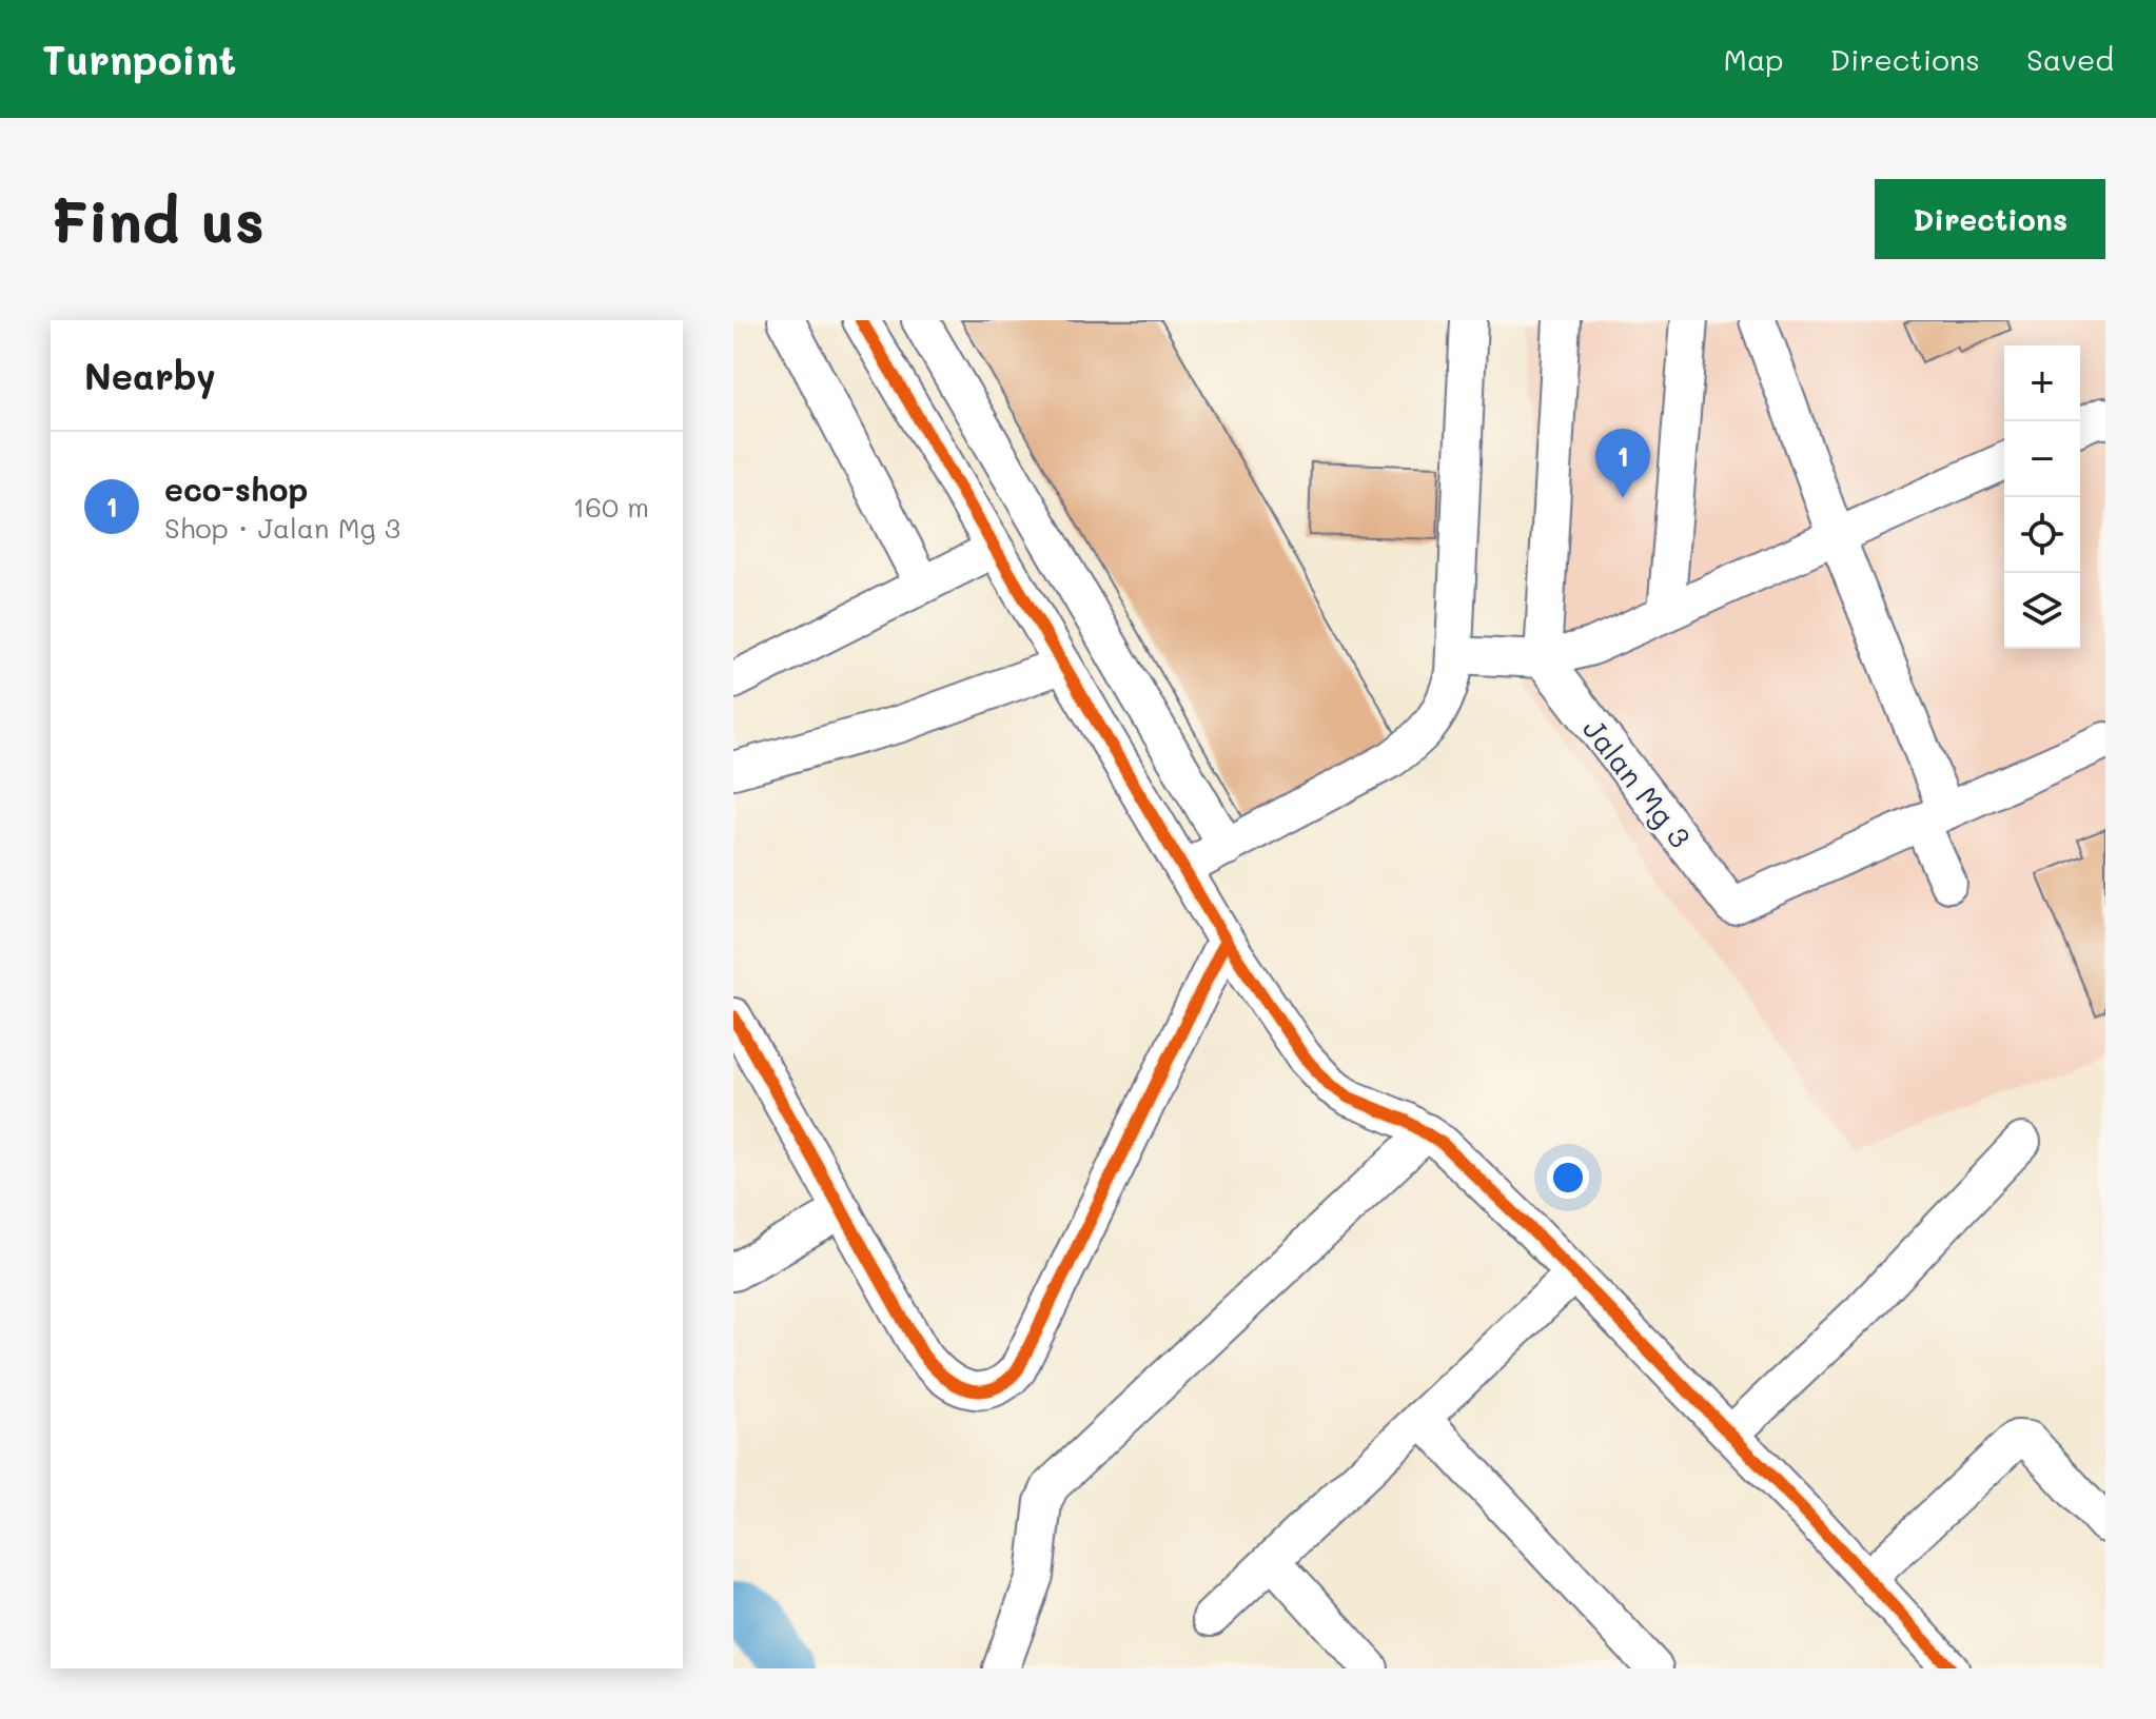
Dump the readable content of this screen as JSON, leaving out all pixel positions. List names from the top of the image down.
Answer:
{
  "streets": {
    "street": ["Jalan Mg 3"]
  },
  "page": {
    "header": "Turnpoint",
    "nav": ["Map", "Directions", "Saved"],
    "buttons": "Directions",
    "title": "Find us",
    "heading": "Nearby",
    "map_buttons": ["+", "−"],
    "pins": "1",
    "list": [
      {
        "mark": "1",
        "name": "eco-shop",
        "note": "Shop · Jalan Mg 3",
        "value": "160 m"
      }
    ]
  }
}
